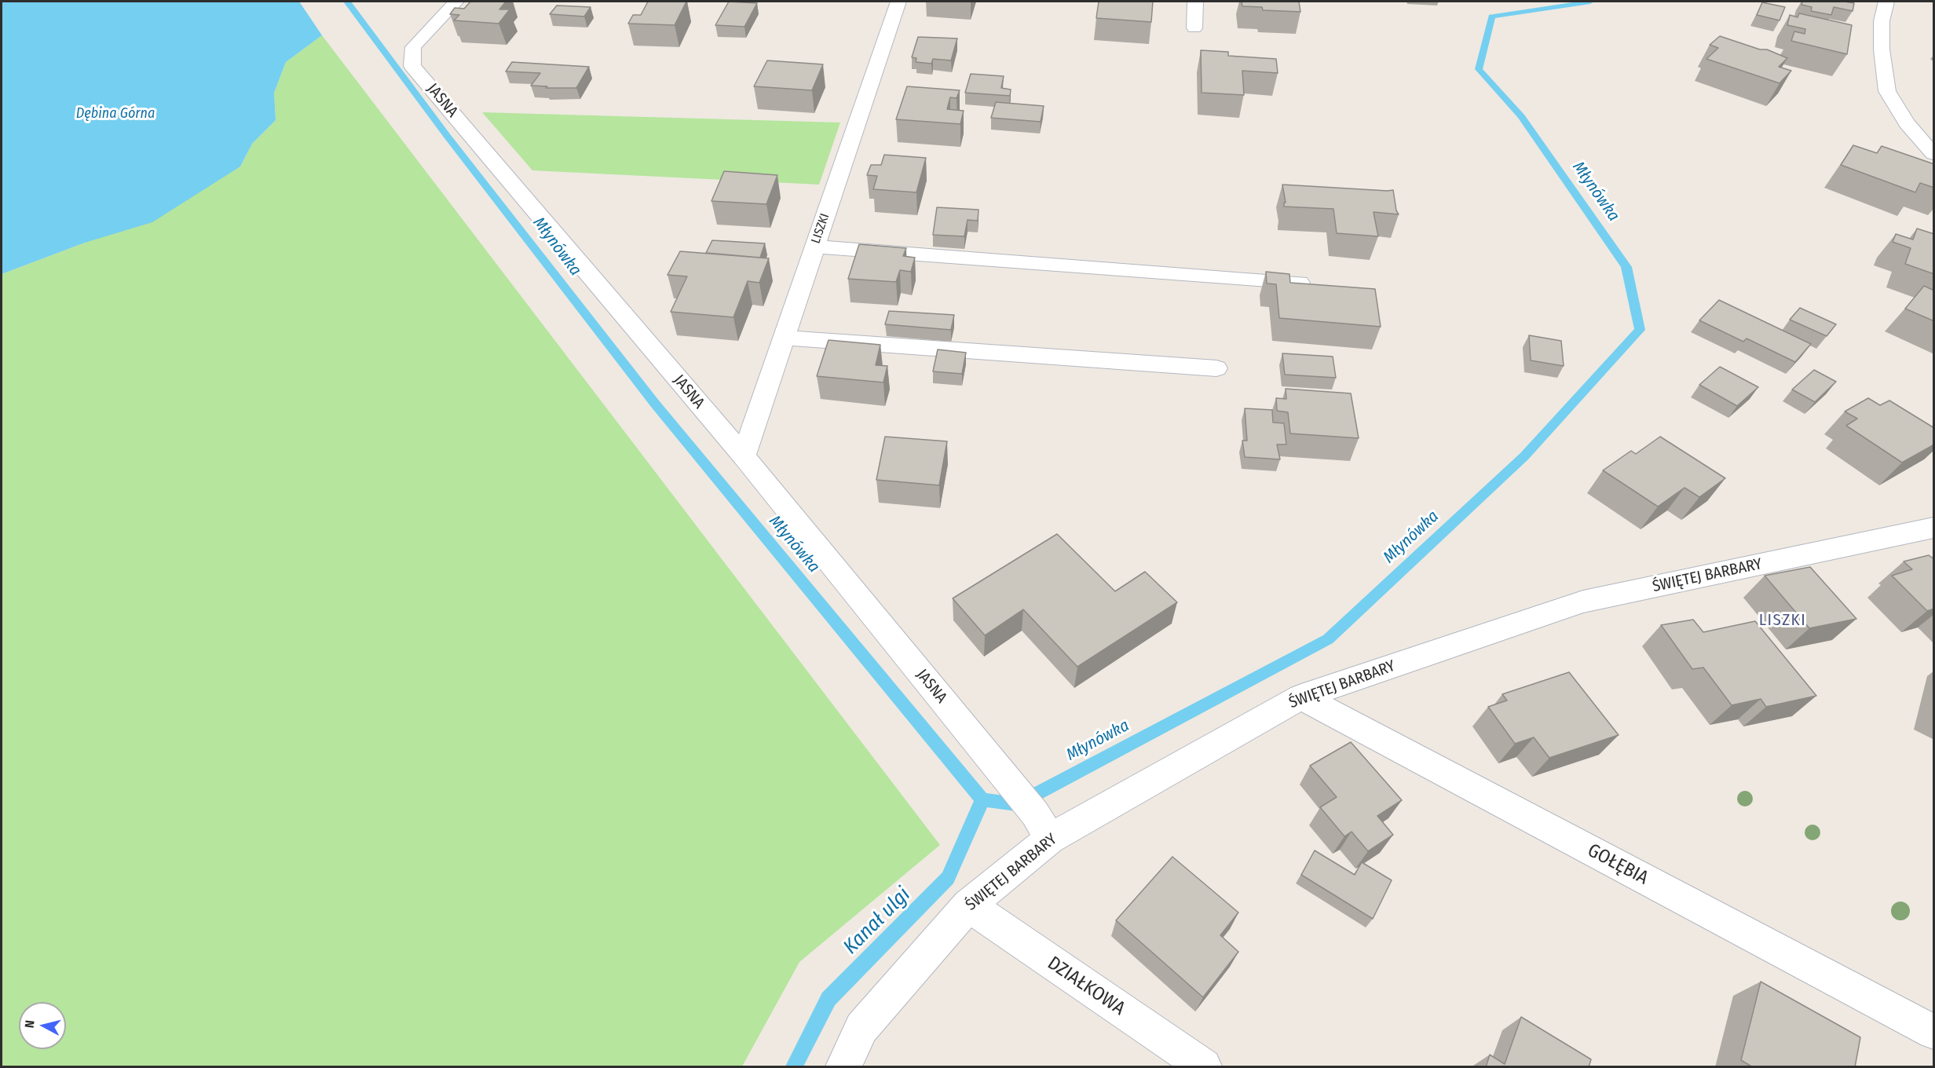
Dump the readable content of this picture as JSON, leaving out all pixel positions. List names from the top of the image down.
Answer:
{
  "streets": {
    "street": [
      "JASNA",
      "LISZKI",
      "ŚWIĘTEJ BARBARY",
      "GOŁĘBIA",
      "DZIAŁKOWA"
    ]
  },
  "crossings": [
    ["JASNA", "LISZKI"],
    ["JASNA", "ŚWIĘTEJ BARBARY"],
    ["ŚWIĘTEJ BARBARY", "GOŁĘBIA"],
    ["ŚWIĘTEJ BARBARY", "DZIAŁKOWA"]
  ],
  "districts": ["LISZKI"],
  "water": ["Dębina Górna", "Młynówka", "Kanał ulgi"],
  "north": "left"
}
